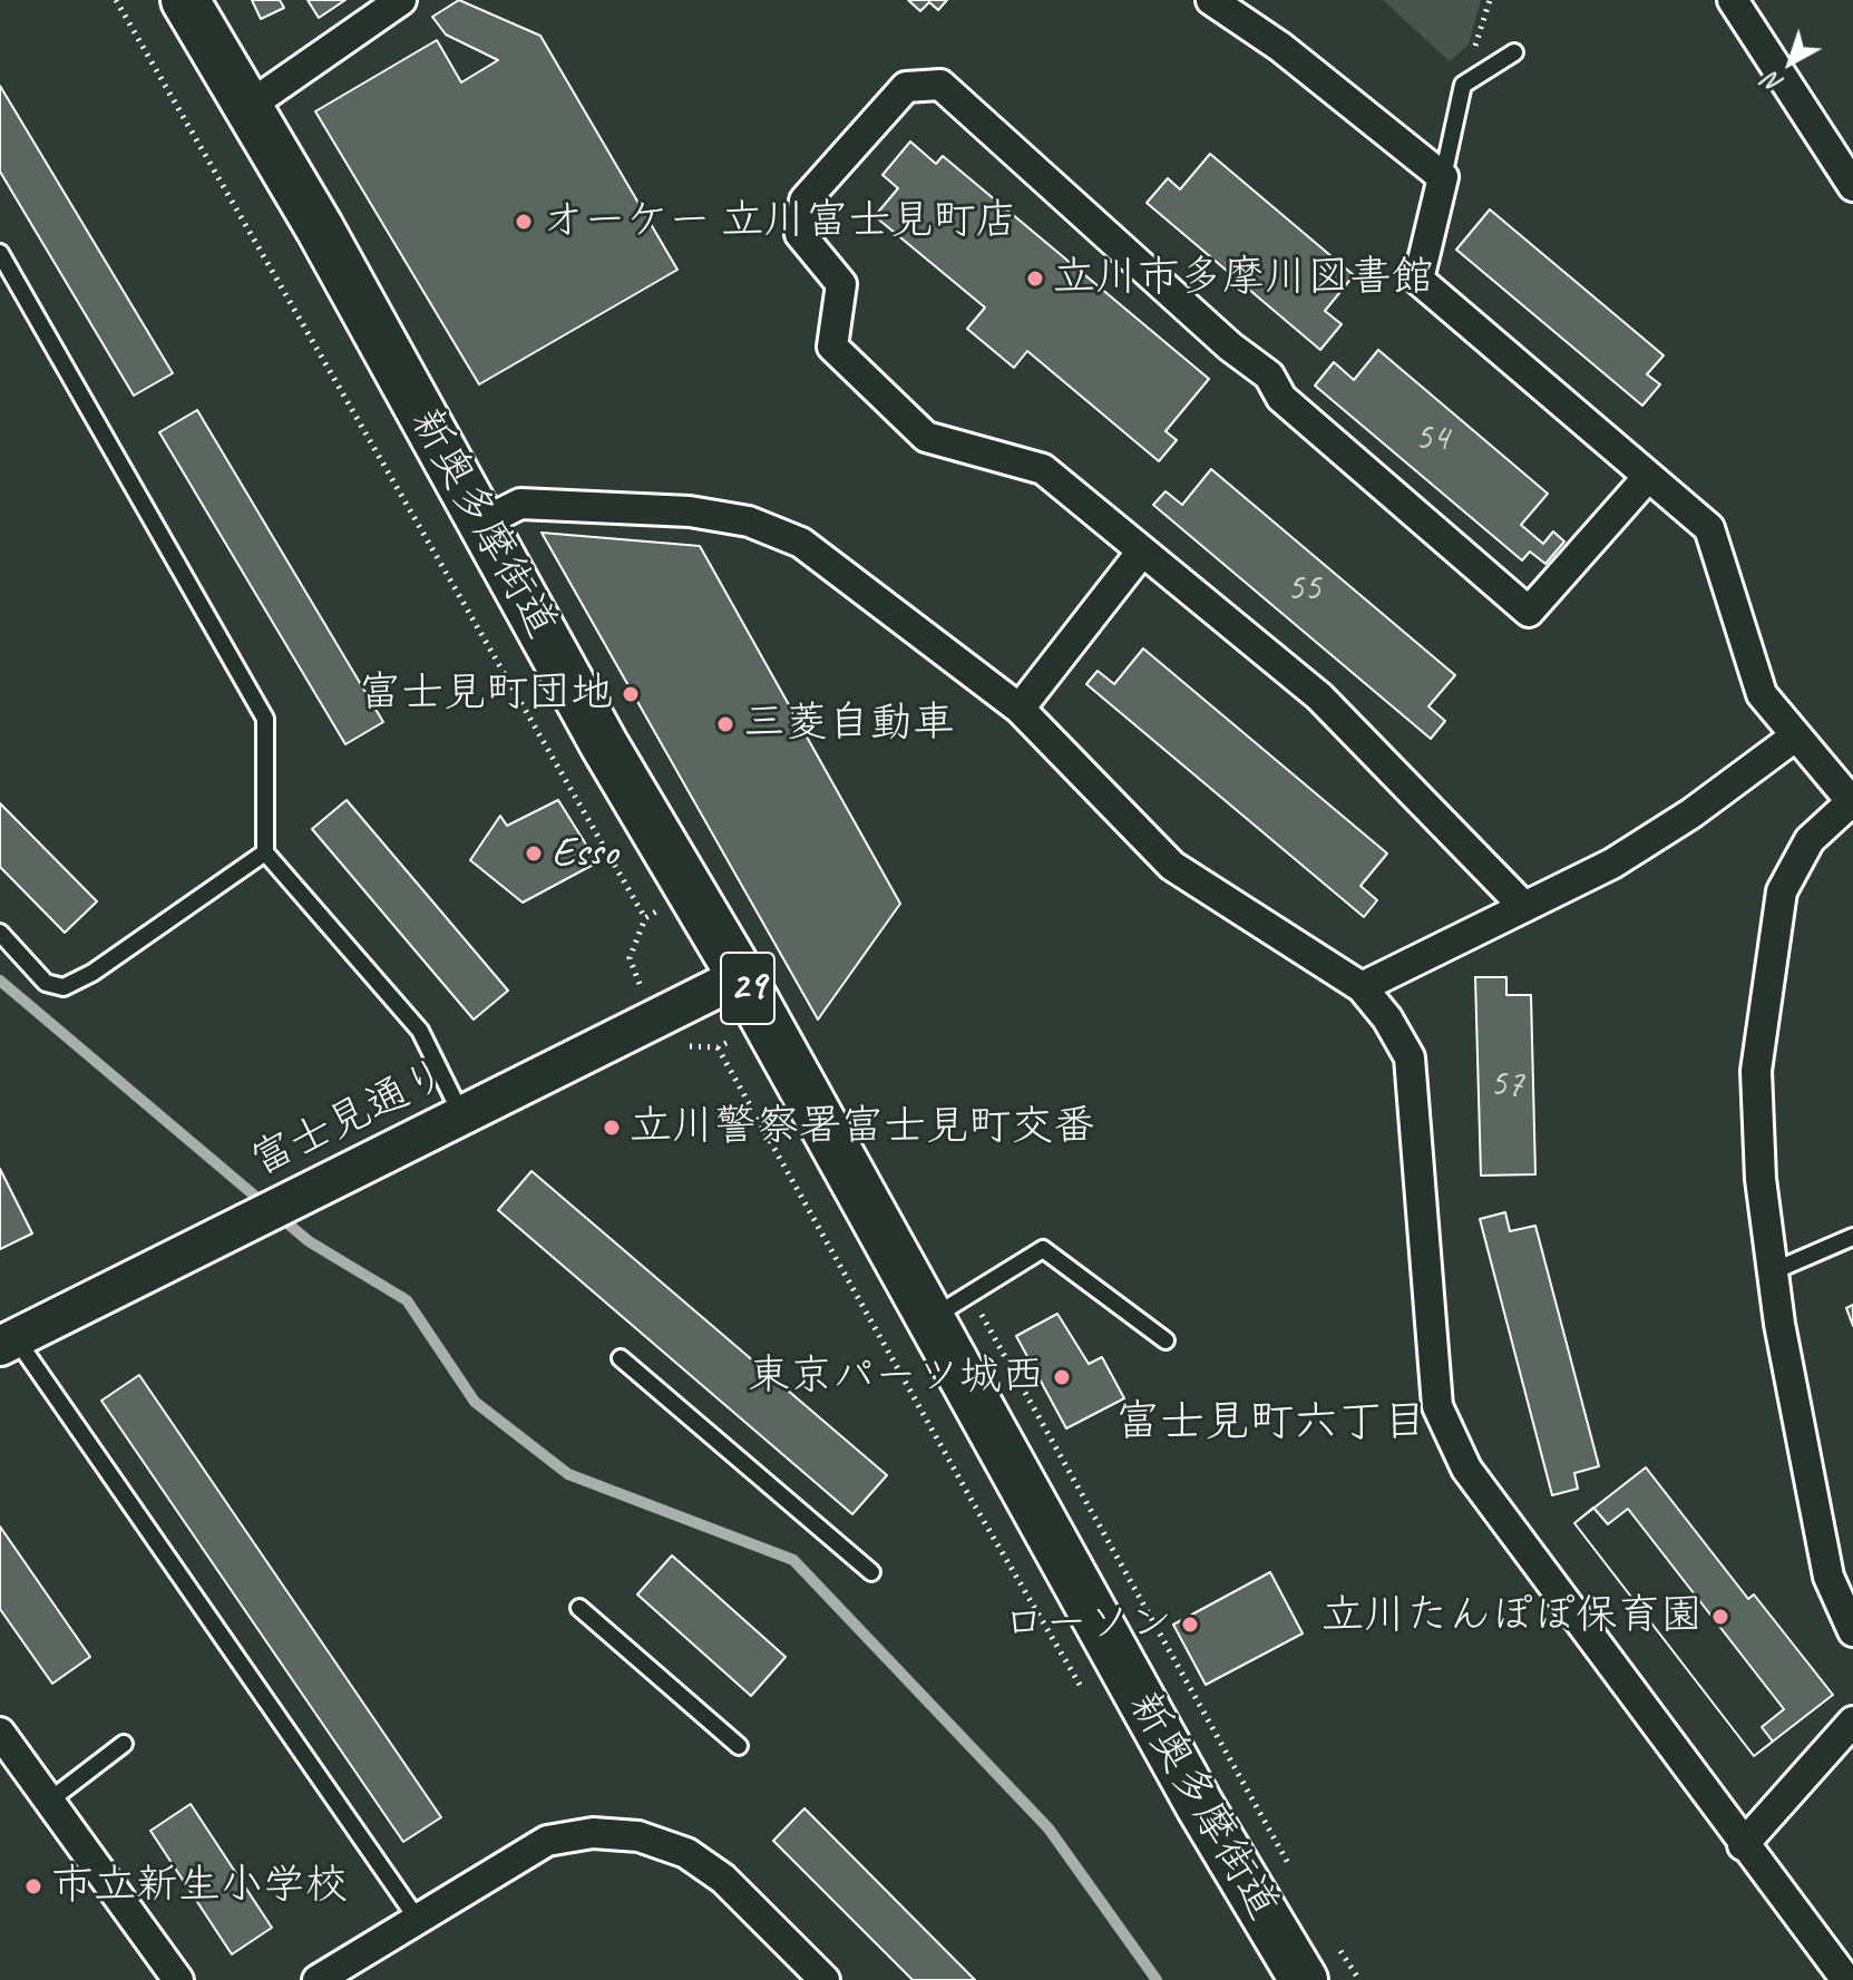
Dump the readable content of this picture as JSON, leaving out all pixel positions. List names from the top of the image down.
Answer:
{
  "streets": {
    "main road": ["新奥多摩街道", "29"],
    "street": ["富士見通り"]
  },
  "crossings": [
    ["新奥多摩街道", "富士見通り"]
  ],
  "districts": ["富士見町六丁目"],
  "places": [
    "オーケー 立川富士見町店",
    "立川市多摩川図書館",
    "富士見町団地",
    "三菱自動車",
    "Esso",
    "立川警察署富士見町交番",
    "東京パーツ城西",
    "立川たんぽぽ保育園",
    "ローソン",
    "市立新生小学校"
  ],
  "house_numbers": ["54", "55", "57"],
  "north": "bottom left"
}
